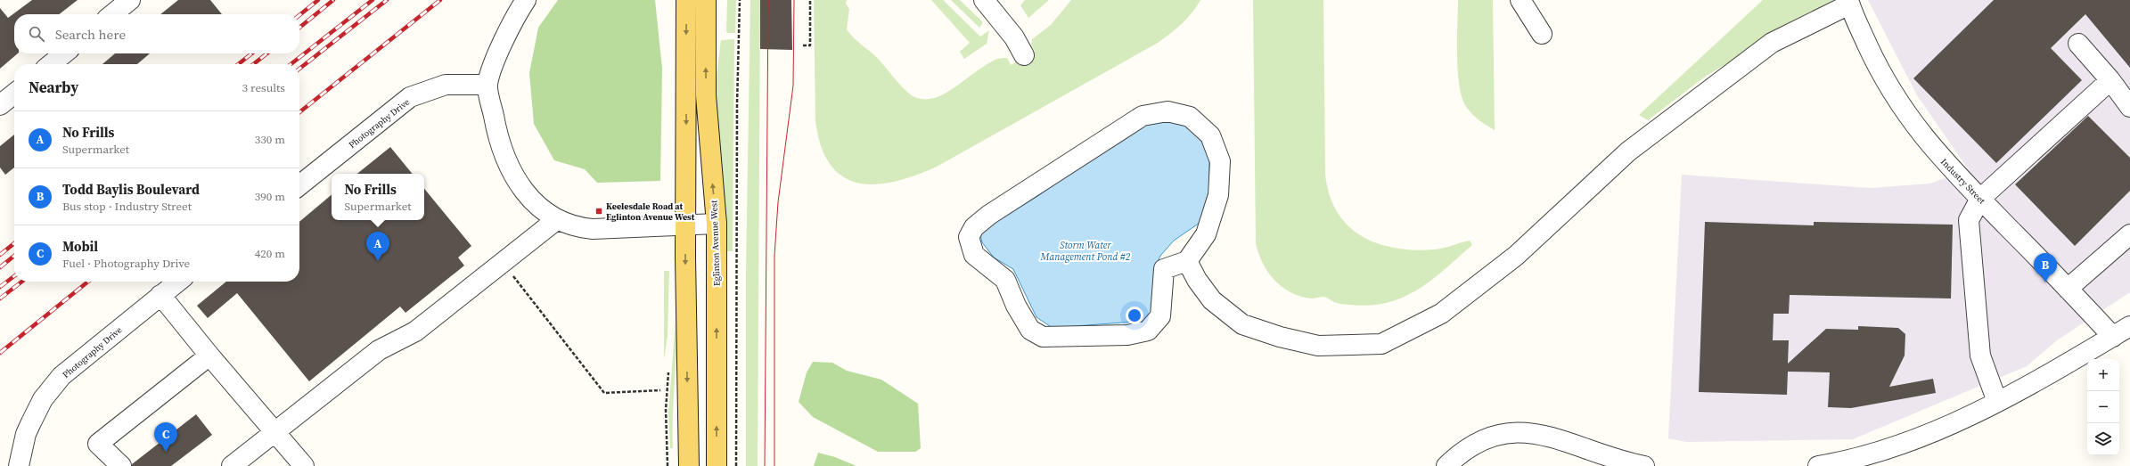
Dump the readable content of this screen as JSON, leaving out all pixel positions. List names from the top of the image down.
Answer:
{
  "streets": {
    "main road": ["Eglinton Avenue West"],
    "street": ["Photography Drive", "Industry Street"]
  },
  "water": ["Storm Water Management Pond #2"],
  "places": {
    "transit": ["Keelesdale Road at Eglinton Avenue West"]
  },
  "page": {
    "search": "Search here",
    "heading": ["Nearby", "3 results"],
    "list": [
      {
        "mark": "A",
        "name": "No Frills",
        "note": "Supermarket",
        "value": "330 m"
      },
      {
        "mark": "B",
        "name": "Todd Baylis Boulevard",
        "note": "Bus stop · Industry Street",
        "value": "390 m"
      },
      {
        "mark": "C",
        "name": "Mobil",
        "note": "Fuel · Photography Drive",
        "value": "420 m"
      }
    ],
    "popup": ["No Frills", "Supermarket"],
    "pins": ["A", "B", "C"],
    "map_buttons": ["+", "−"]
  }
}
